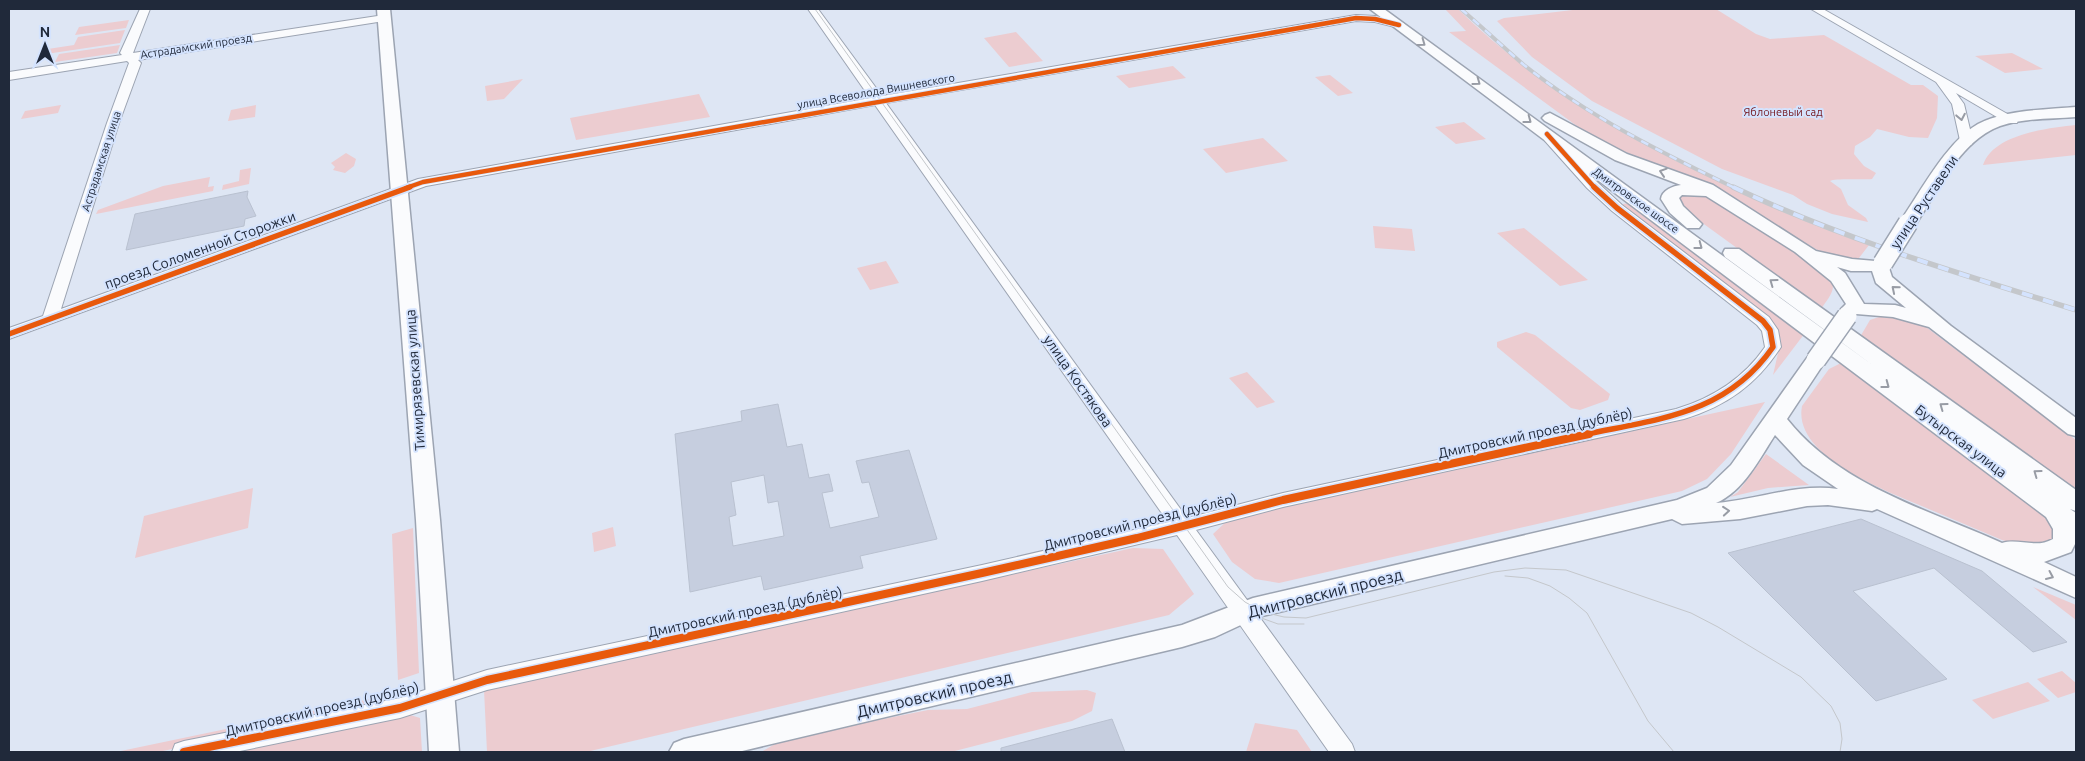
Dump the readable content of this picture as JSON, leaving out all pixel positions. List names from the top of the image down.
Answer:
{
  "streets": {
    "main road": [
      "Дмитровское шоссе",
      "улица Руставели",
      "Тимирязевская улица",
      "Бутырская улица",
      "Дмитровский проезд"
    ],
    "street": [
      "Астрадамский проезд",
      "улица Всеволода Вишневского",
      "Астрадамская улица",
      "проезд Соломенной Сторожки",
      "улица Костякова",
      "Дмитровский проезд (дублёр)"
    ]
  },
  "crossings": [
    ["Астрадамский проезд", "Астрадамская улица"],
    ["Астрадамский проезд", "Тимирязевская улица"],
    ["улица Всеволода Вишневского", "Дмитровское шоссе"],
    ["улица Всеволода Вишневского", "проезд Соломенной Сторожки"],
    ["улица Всеволода Вишневского", "Тимирязевская улица"],
    ["улица Всеволода Вишневского", "улица Костякова"],
    ["Астрадамская улица", "проезд Соломенной Сторожки"],
    ["Дмитровское шоссе", "Дмитровский проезд (дублёр)"],
    ["Дмитровское шоссе", "Бутырская улица"],
    ["улица Руставели", "Дмитровский проезд"],
    ["проезд Соломенной Сторожки", "Тимирязевская улица"],
    ["Тимирязевская улица", "Дмитровский проезд (дублёр)"],
    ["улица Костякова", "Дмитровский проезд (дублёр)"],
    ["улица Костякова", "Дмитровский проезд"]
  ],
  "parks": ["Яблоневый сад"],
  "north": "top"
}
